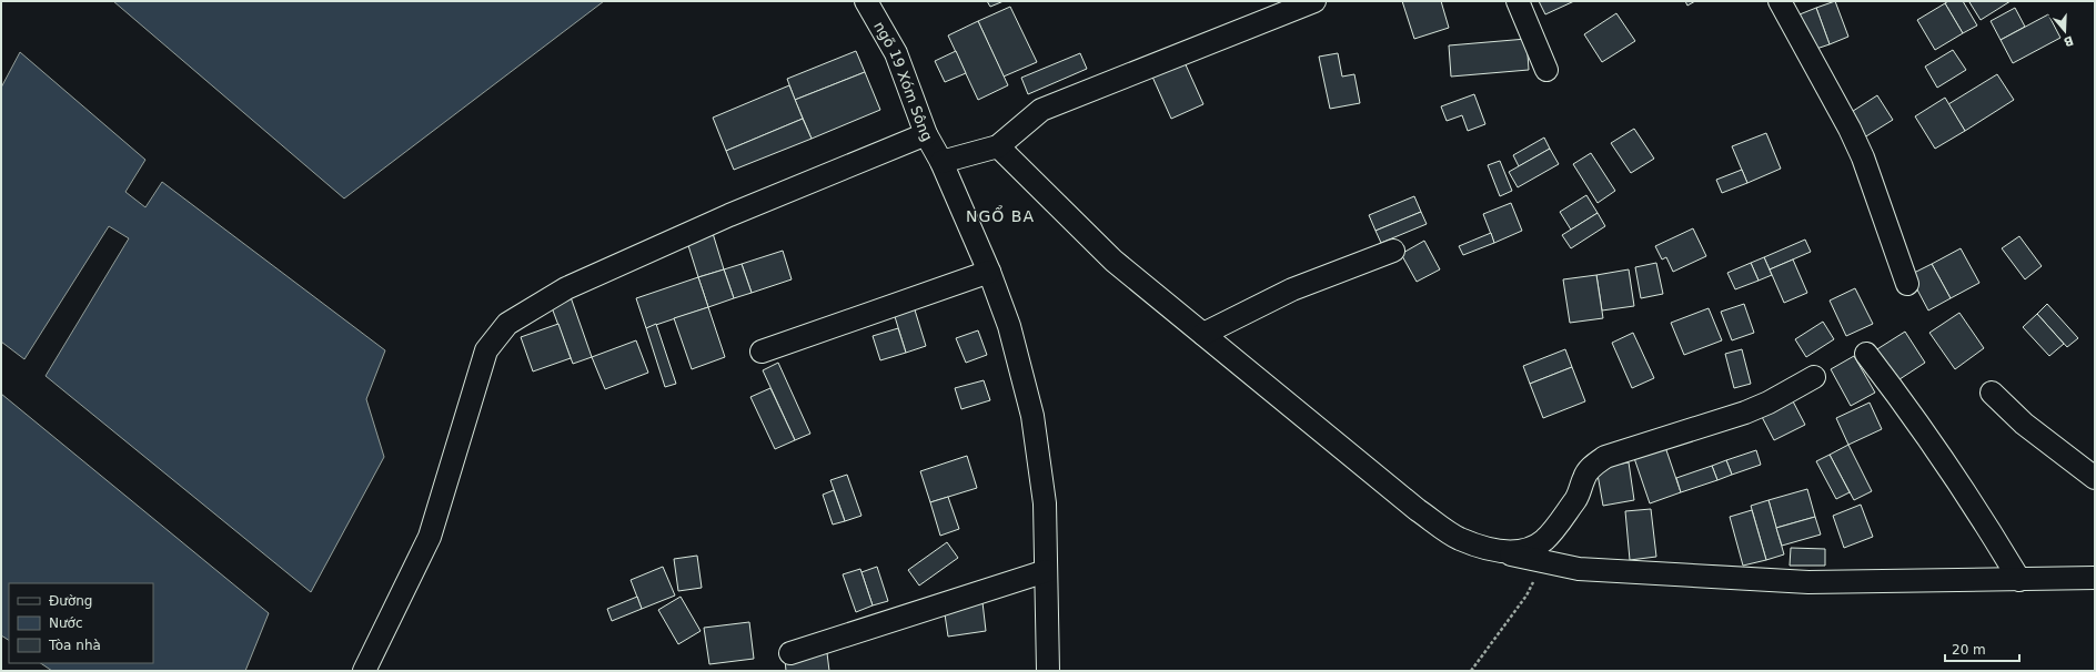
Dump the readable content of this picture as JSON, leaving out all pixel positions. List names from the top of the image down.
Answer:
{
  "streets": {
    "street": ["ngõ 19 Xóm Sông"]
  },
  "districts": ["NGỔ BA"],
  "legend": ["Đường", "Nước", "Tòa nhà"],
  "scale_bar": "20 m",
  "north": "bottom"
}
